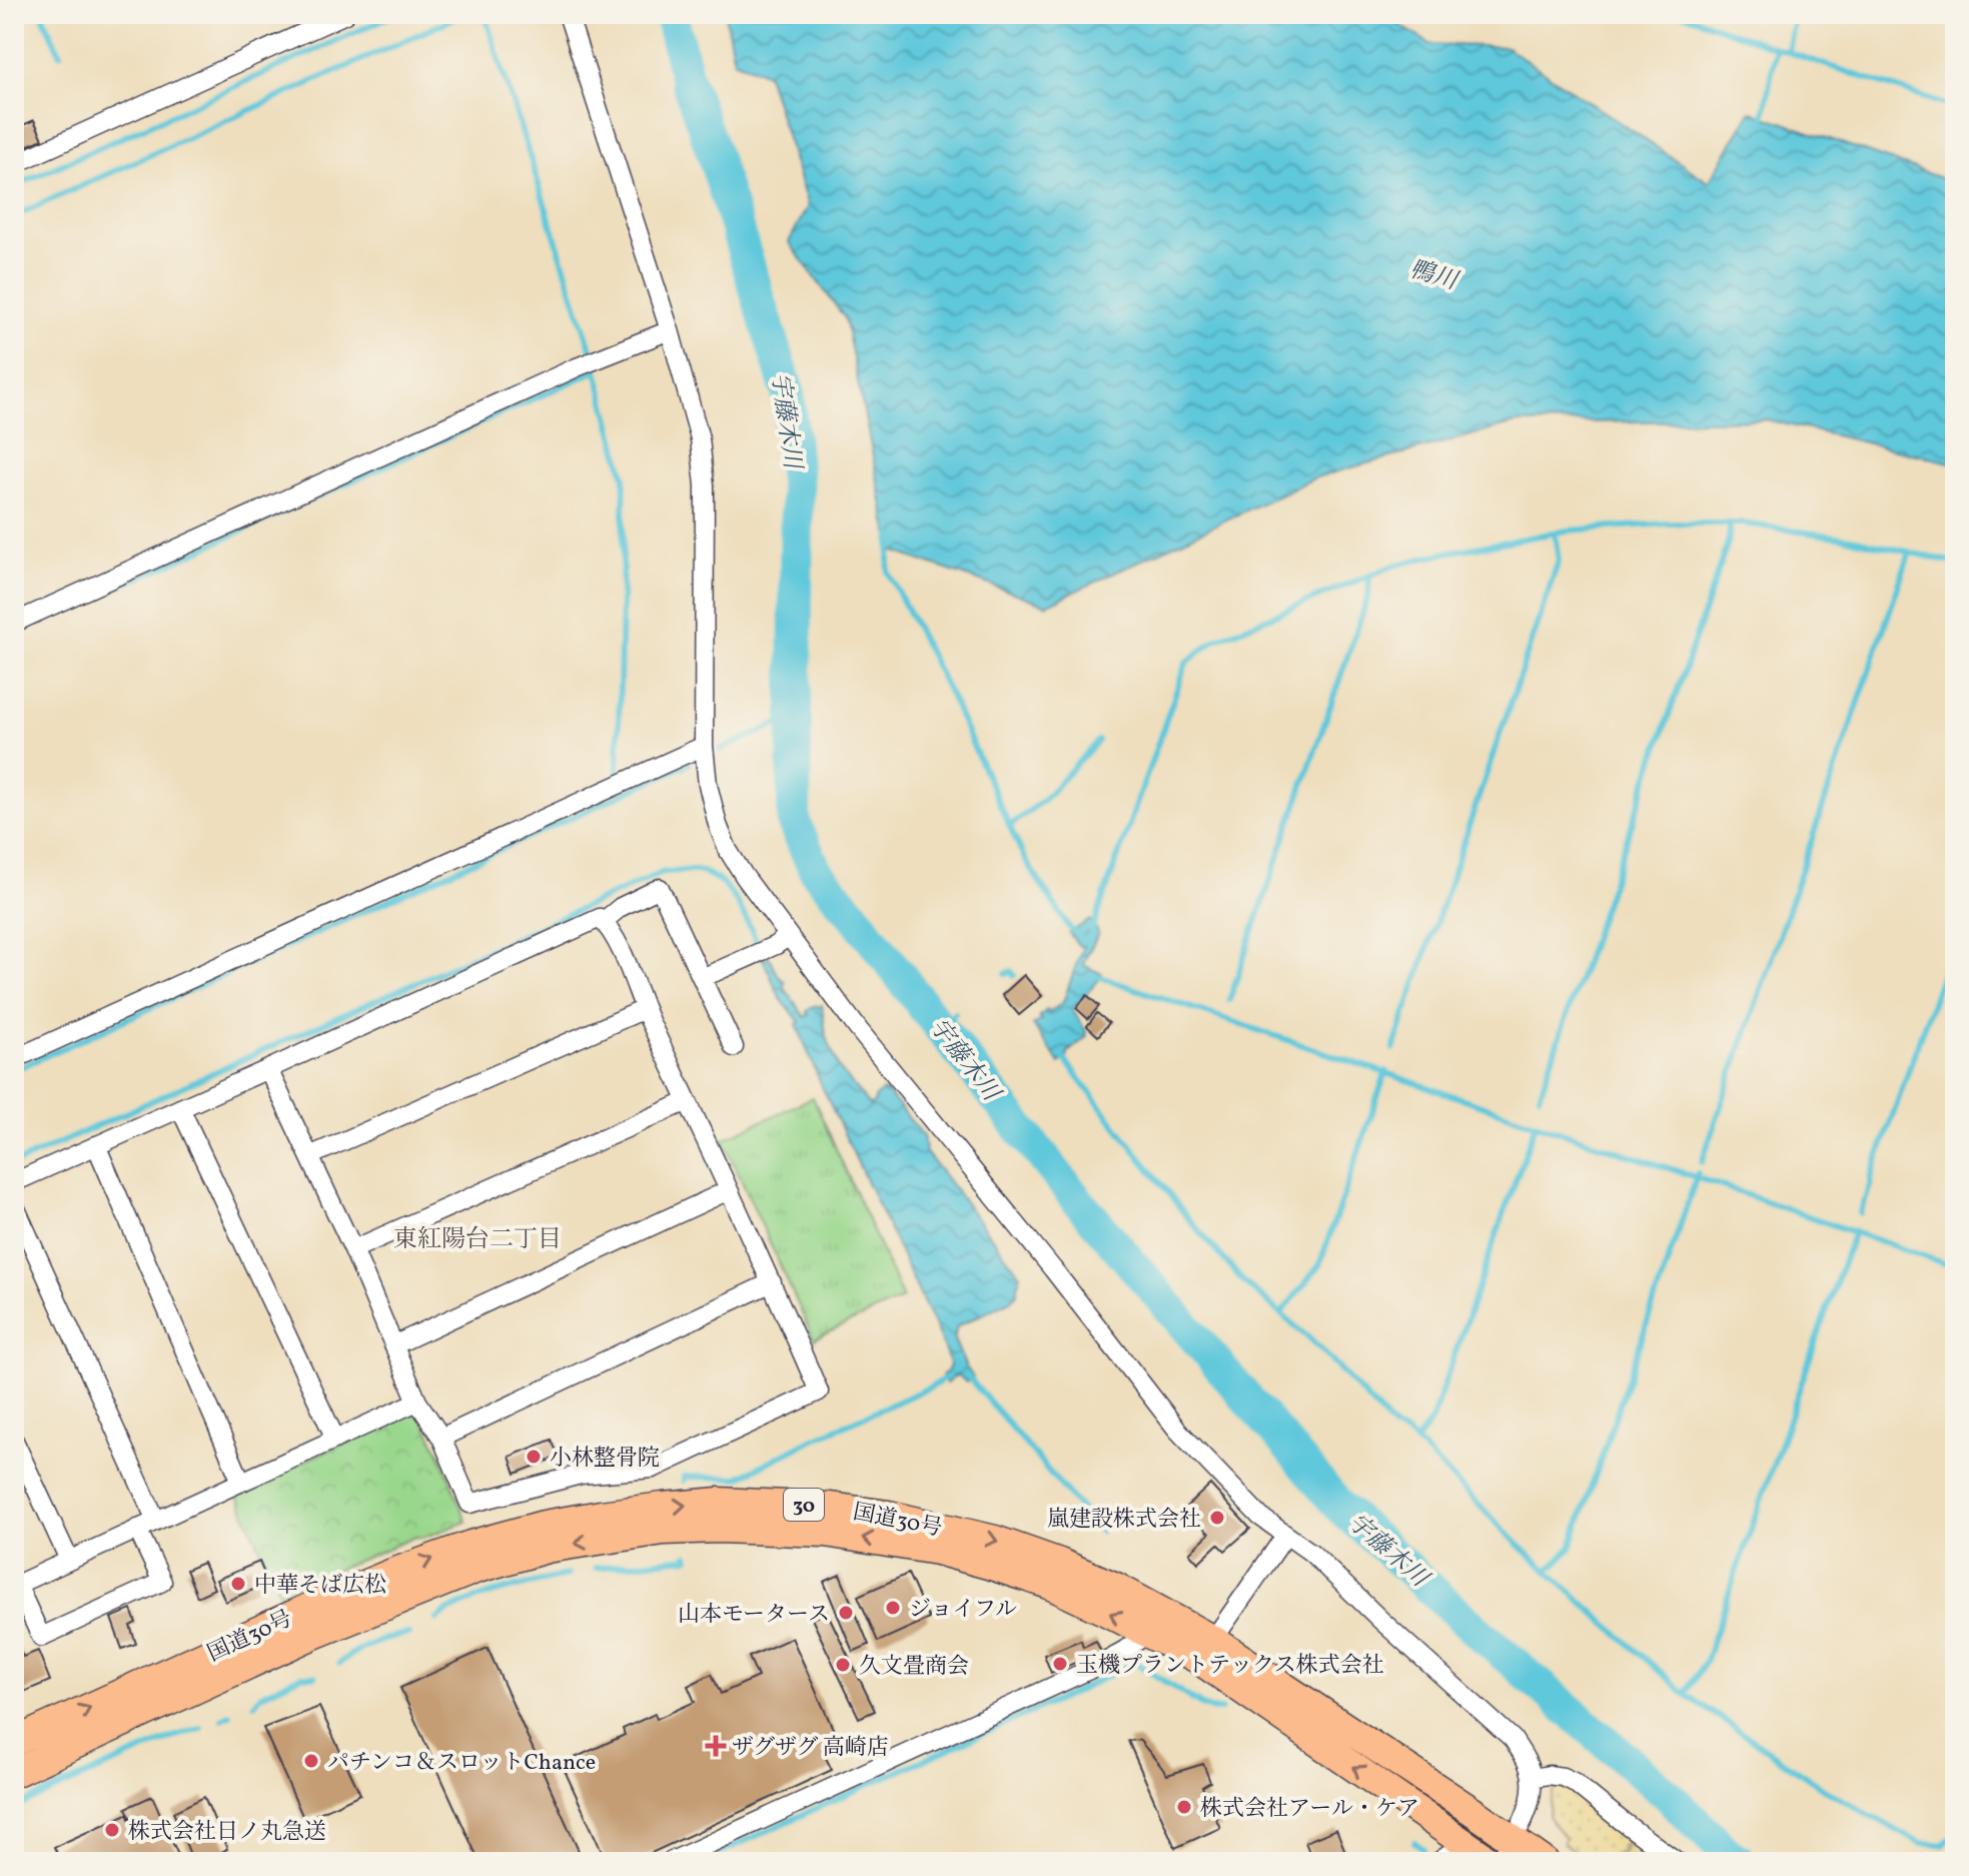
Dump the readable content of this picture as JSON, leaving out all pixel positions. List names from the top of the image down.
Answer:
{
  "streets": {
    "highway": ["30", "国道30号"]
  },
  "districts": ["東紅陽台二丁目"],
  "water": ["鴨川", "宇藤木川"],
  "places": {
    "other": [
      "小林整骨院",
      "嵐建設株式会社",
      "中華そば広松",
      "ジョイフル",
      "山本モータース",
      "玉機プラントテックス株式会社",
      "久文畳商会",
      "パチンコ＆スロットChance",
      "株式会社アール・ケア",
      "株式会社日ノ丸急送"
    ],
    "health": ["ザグザグ 高崎店"]
  }
}
